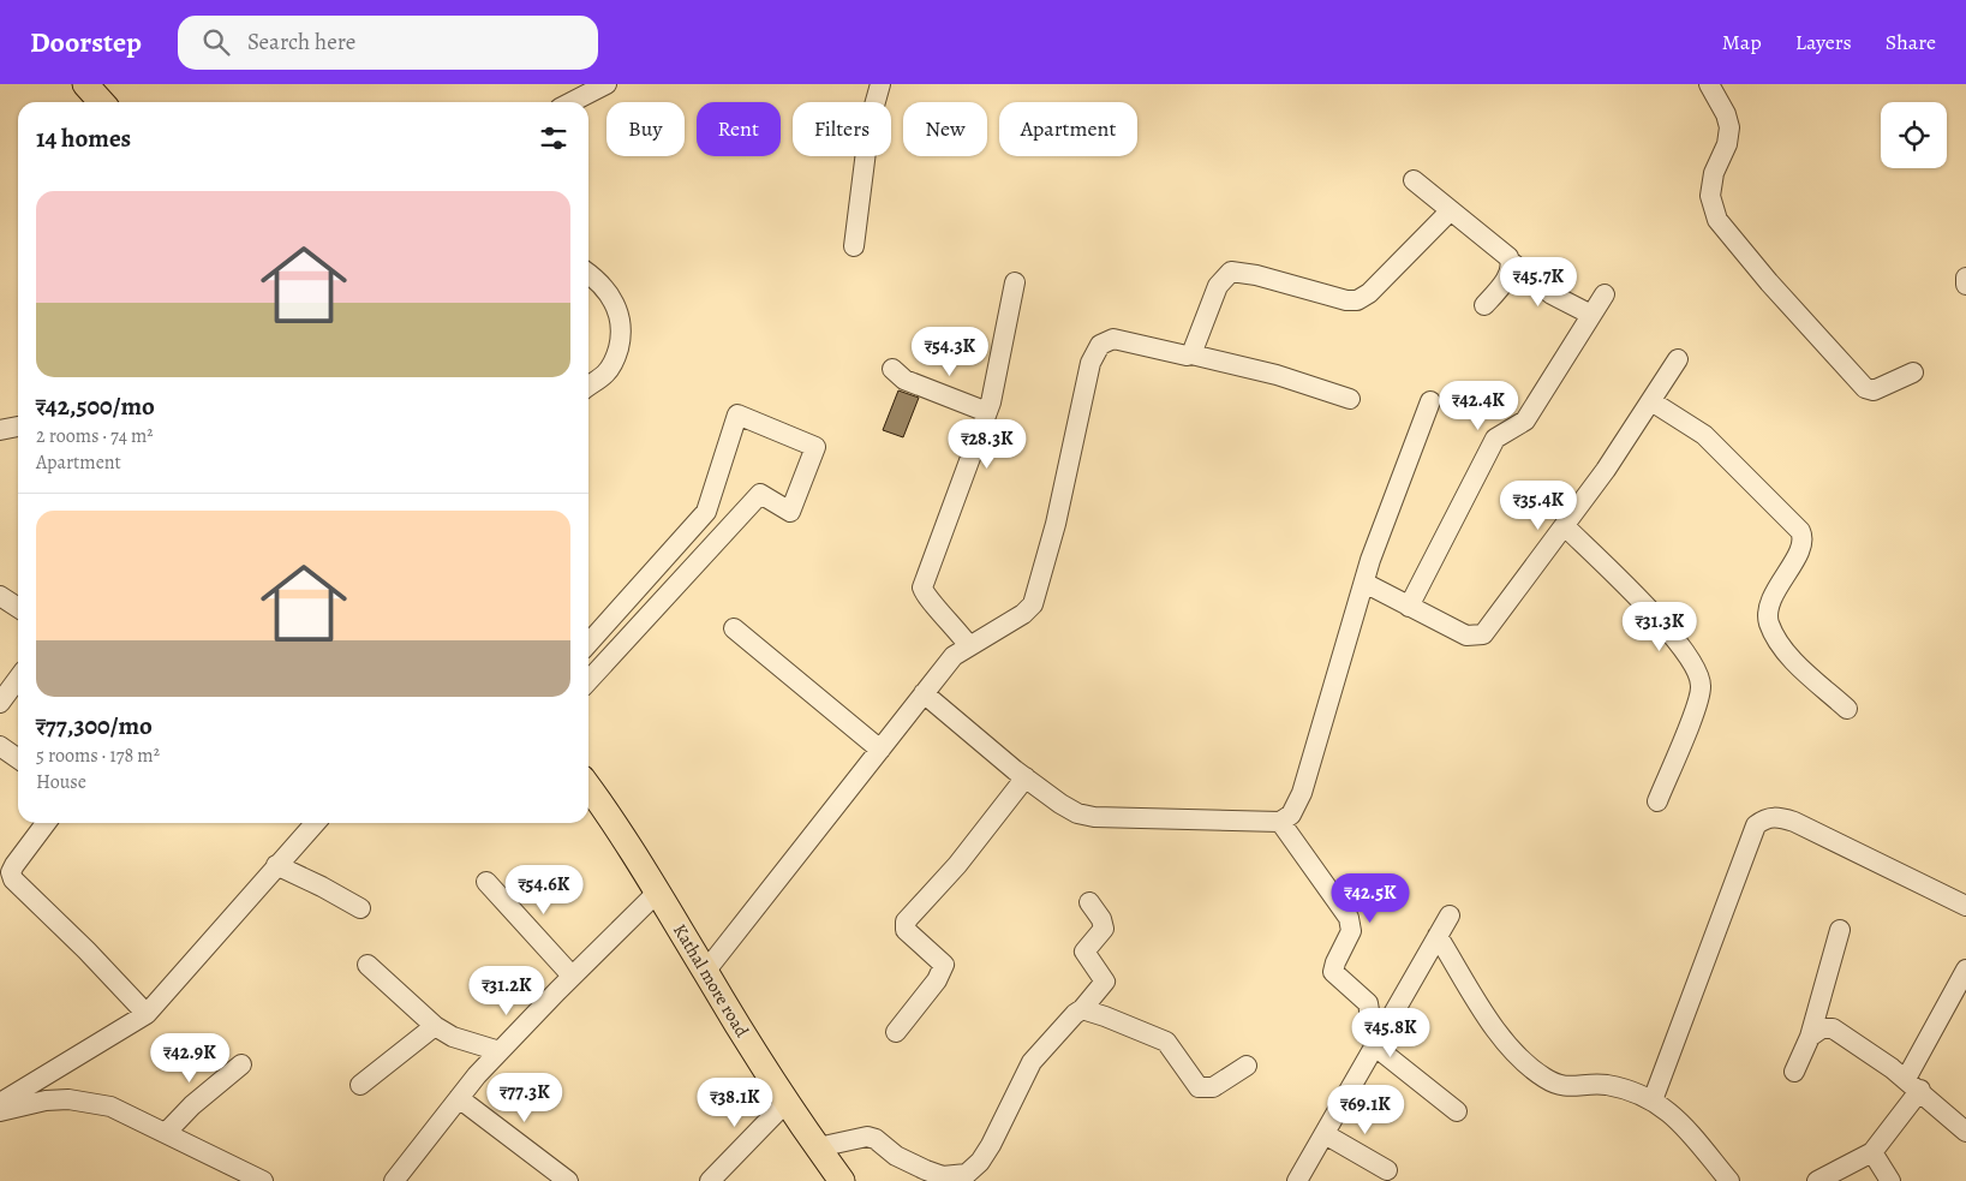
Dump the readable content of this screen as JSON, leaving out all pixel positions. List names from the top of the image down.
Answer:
{
  "streets": {
    "main road": ["Kathal more road"]
  },
  "page": {
    "header": "Doorstep",
    "search": "Search here",
    "nav": ["Map", "Layers", "Share"],
    "chip": [
      "Buy",
      "Rent",
      "Filters",
      "New",
      "Apartment"
    ],
    "heading": "14 homes",
    "list": [
      {
        "name": "₹42,500/mo",
        "note": "2 rooms · 74 m² · Apartment"
      },
      {
        "name": "₹77,300/mo",
        "note": "5 rooms · 178 m² · House"
      }
    ],
    "price": [
      "₹45.7K",
      "₹54.3K",
      "₹42.4K",
      "₹28.3K",
      "₹35.4K",
      "₹31.3K",
      "₹54.6K",
      "₹42.5K",
      "₹31.2K",
      "₹45.8K",
      "₹42.9K",
      "₹77.3K",
      "₹38.1K",
      "₹69.1K"
    ]
  }
}
